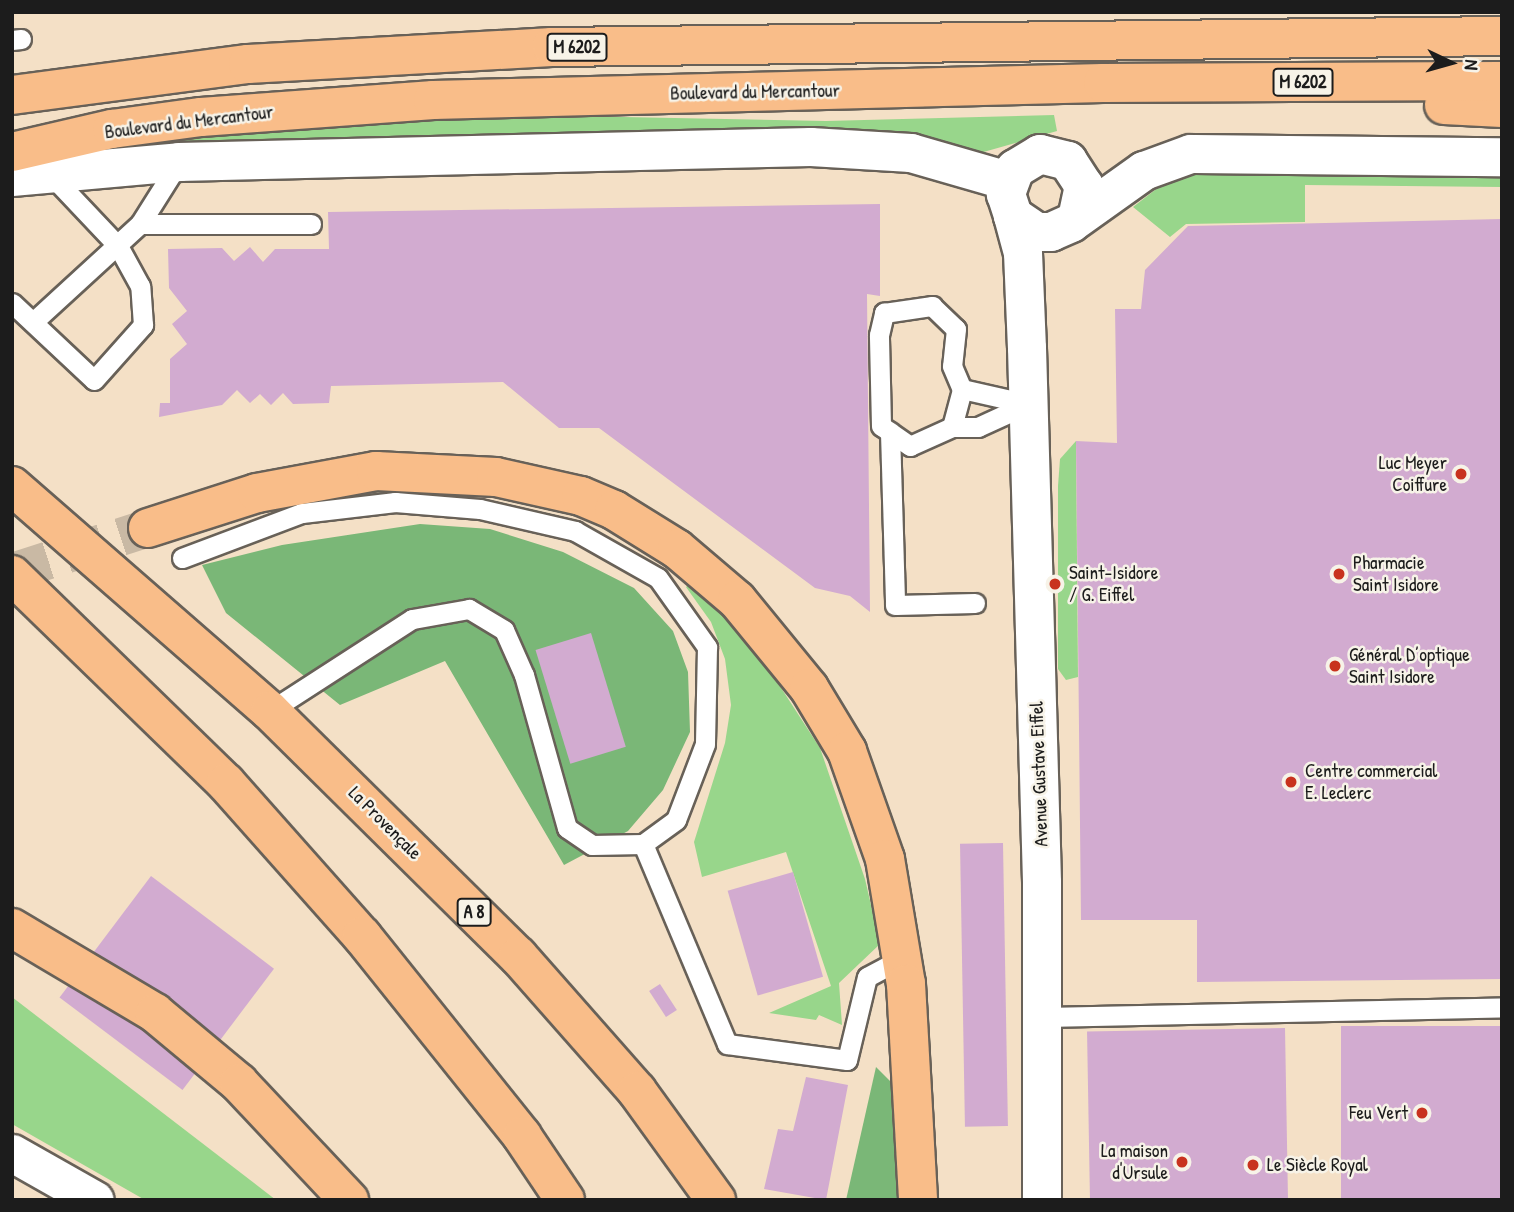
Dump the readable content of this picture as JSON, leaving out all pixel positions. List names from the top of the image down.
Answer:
{
  "streets": {
    "main road": [
      "M 6202",
      "Boulevard du Mercantour",
      "La Provençale",
      "A 8"
    ],
    "street": ["Avenue Gustave Eiffel"]
  },
  "places": [
    "Luc Meyer Coiffure",
    "Pharmacie Saint Isidore",
    "Saint-Isidore / G. Eiffel",
    "Général D’optique Saint Isidore",
    "Centre commercial E. Leclerc",
    "Feu Vert",
    "La maison d'Ursule",
    "Le Siècle Royal"
  ],
  "north": "right"
}
